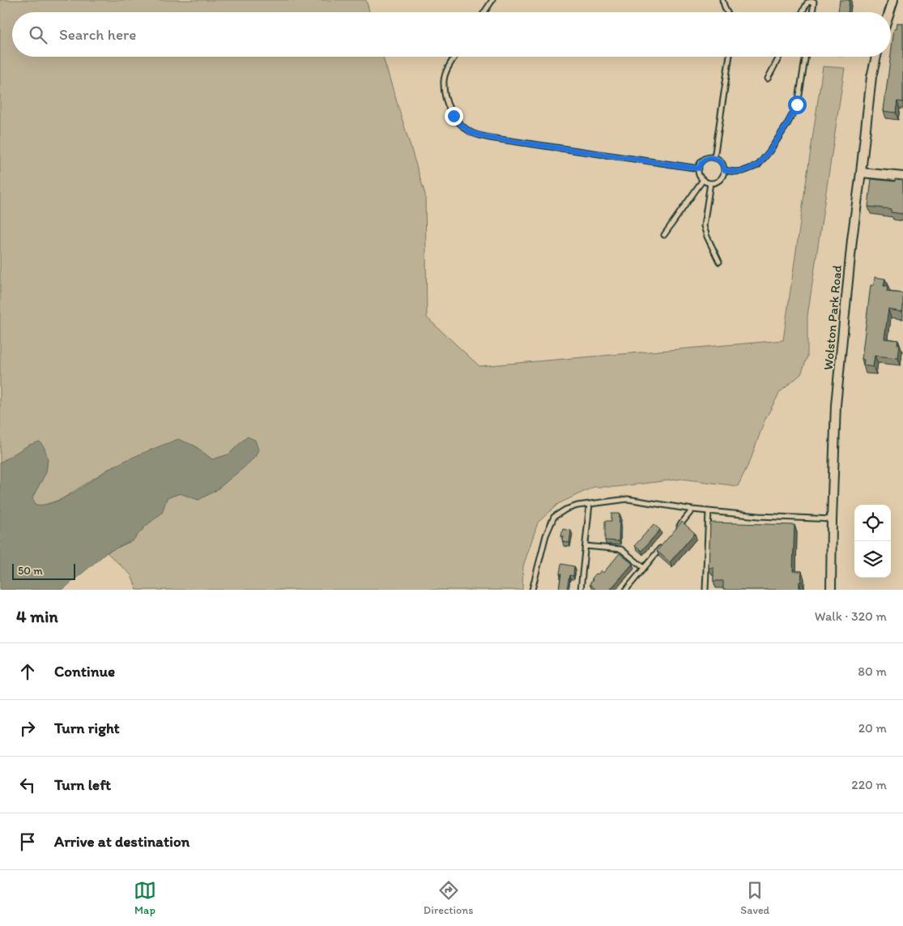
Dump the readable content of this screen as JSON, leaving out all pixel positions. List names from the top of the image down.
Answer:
{
  "streets": {
    "street": ["Wolston Park Road"]
  },
  "scale_bar": "50 m",
  "page": {
    "search": "Search here",
    "scale": "50 m",
    "heading": ["4 min", "Walk · 320 m"],
    "list": [
      ["Continue", "80 m"],
      ["Turn right", "20 m"],
      ["Turn left", "220 m"],
      "Arrive at destination"
    ],
    "nav": ["Map", "Directions", "Saved"]
  }
}
